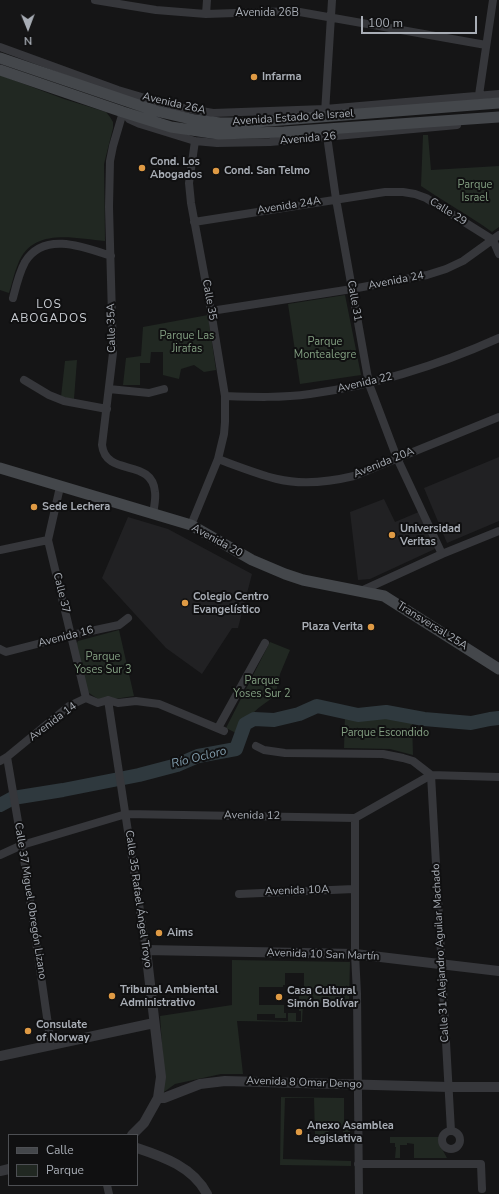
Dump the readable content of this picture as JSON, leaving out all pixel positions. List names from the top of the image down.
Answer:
{
  "streets": {
    "main road": ["Avenida Estado de Israel", "Avenida 20", "Transversal 25A"],
    "street": [
      "Avenida 26B",
      "Avenida 26A",
      "Avenida 26",
      "Avenida 24A",
      "Calle 29",
      "Avenida 24",
      "Calle 35",
      "Calle 31",
      "Calle 35A",
      "Avenida 22",
      "Avenida 20A",
      "Calle 37",
      "Avenida 16",
      "Avenida 14",
      "Avenida 12",
      "Avenida 10A",
      "Calle 35 Rafael Ángel Troyo",
      "Calle 37 Miguel Obregón Lizano",
      "Calle 31 Alejandro Aguilar Machado",
      "Avenida 10 San Martín",
      "Avenida 8 Omar Dengo"
    ]
  },
  "crossings": [
    ["Avenida 26A", "Avenida Estado de Israel"],
    ["Avenida Estado de Israel", "Avenida 26"],
    ["Avenida Estado de Israel", "Calle 31"],
    ["Avenida Estado de Israel", "Calle 35A"],
    ["Avenida 26", "Calle 35"],
    ["Avenida 26", "Calle 31"],
    ["Avenida 26", "Calle 35A"],
    ["Avenida 24A", "Calle 29"],
    ["Avenida 24A", "Calle 35"],
    ["Avenida 24A", "Calle 31"],
    ["Calle 29", "Avenida 24"],
    ["Avenida 24", "Calle 35"],
    ["Avenida 24", "Calle 31"],
    ["Calle 35", "Avenida 22"],
    ["Calle 35", "Avenida 20A"],
    ["Calle 35", "Avenida 20"],
    ["Calle 31", "Avenida 22"],
    ["Calle 31", "Avenida 20A"],
    ["Calle 35A", "Avenida 20"],
    ["Avenida 20", "Calle 37"],
    ["Avenida 20", "Transversal 25A"],
    ["Calle 37", "Avenida 16"],
    ["Calle 37", "Avenida 14"],
    ["Avenida 14", "Calle 35 Rafael Ángel Troyo"],
    ["Avenida 14", "Calle 37 Miguel Obregón Lizano"],
    ["Avenida 12", "Calle 35 Rafael Ángel Troyo"],
    ["Avenida 12", "Calle 37 Miguel Obregón Lizano"],
    ["Calle 35 Rafael Ángel Troyo", "Avenida 10 San Martín"],
    ["Calle 35 Rafael Ángel Troyo", "Avenida 8 Omar Dengo"],
    ["Calle 31 Alejandro Aguilar Machado", "Avenida 10 San Martín"],
    ["Calle 31 Alejandro Aguilar Machado", "Avenida 8 Omar Dengo"]
  ],
  "districts": ["LOS ABOGADOS"],
  "water": ["Río Ocloro"],
  "parks": [
    "Parque Israel",
    "Parque Las Jirafas",
    "Parque Montealegre",
    "Parque Yoses Sur 3",
    "Parque Yoses Sur 2",
    "Parque Escondido"
  ],
  "places": [
    "Infarma",
    "Cond. Los Abogados",
    "Cond. San Telmo",
    "Sede Lechera",
    "Universidad Veritas",
    "Colegio Centro Evangelístico",
    "Plaza Verita",
    "Aims",
    "Tribunal Ambiental Administrativo",
    "Casa Cultural Simón Bolívar",
    "Consulate of Norway",
    "Anexo Asamblea Legislativa"
  ],
  "legend": ["Calle", "Parque"],
  "scale_bar": "100 m",
  "north": "bottom"
}
